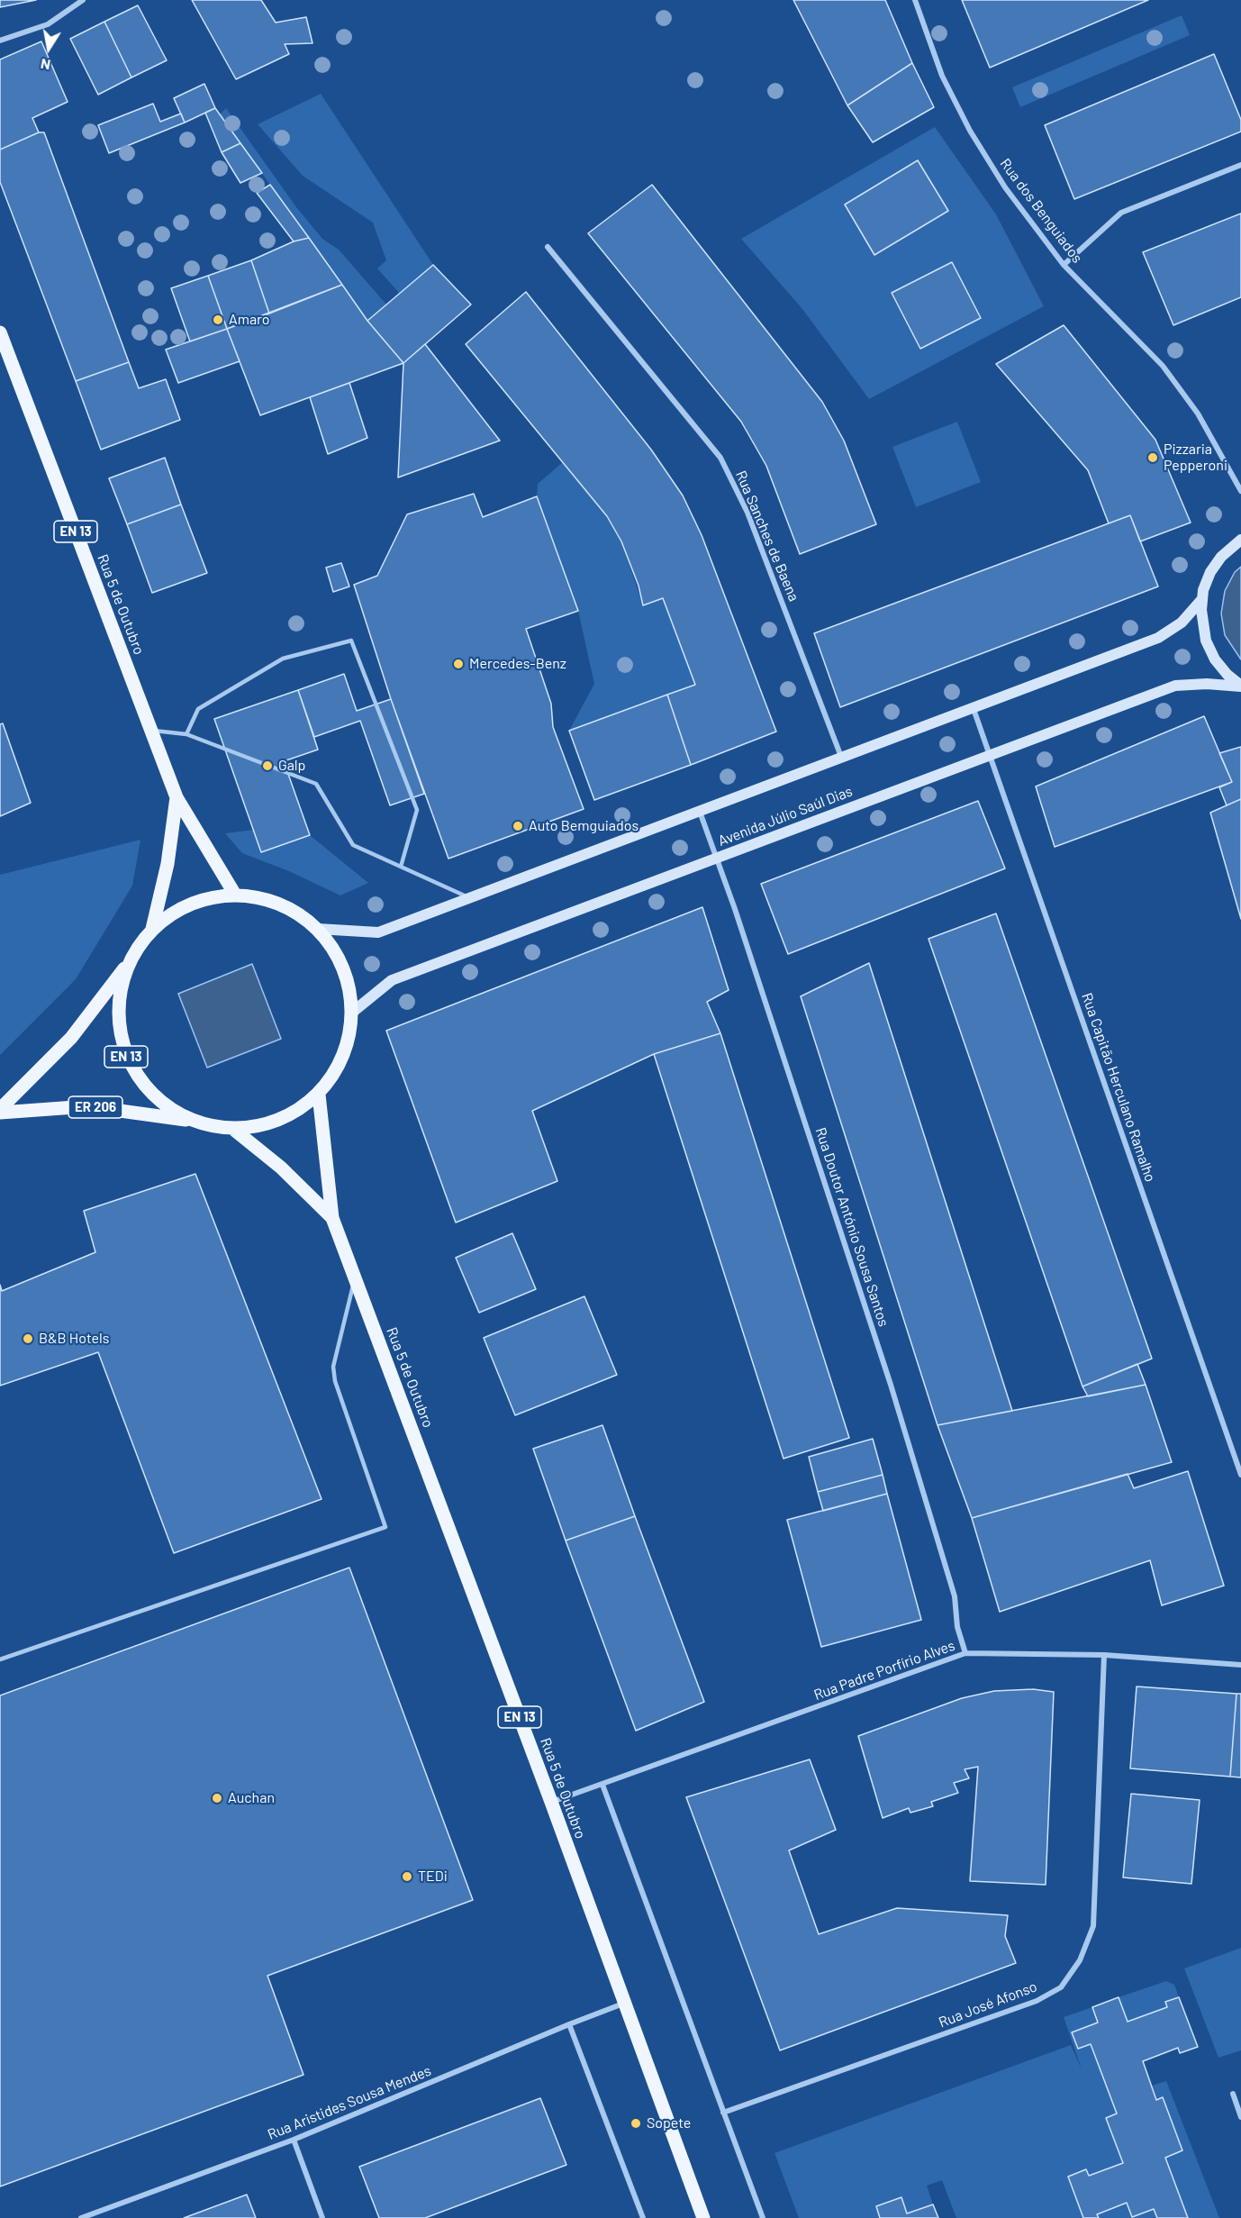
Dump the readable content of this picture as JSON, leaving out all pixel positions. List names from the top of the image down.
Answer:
{
  "streets": {
    "main road": [
      "EN 13",
      "Rua 5 de Outubro",
      "Avenida Júlio Saúl Dias",
      "ER 206"
    ],
    "street": [
      "Rua dos Benguiados",
      "Rua Sanches de Baena",
      "Rua Capitão Herculano Ramalho",
      "Rua Doutor António Sousa Santos",
      "Rua Padre Porfírio Alves",
      "Rua José Afonso",
      "Rua Aristides Sousa Mendes"
    ]
  },
  "crossings": [
    ["EN 13", "Rua 5 de Outubro"],
    ["EN 13", "Avenida Júlio Saúl Dias"],
    ["EN 13", "ER 206"],
    ["Rua 5 de Outubro", "Rua Padre Porfírio Alves"],
    ["Rua 5 de Outubro", "Rua Aristides Sousa Mendes"],
    ["Avenida Júlio Saúl Dias", "Rua Capitão Herculano Ramalho"],
    ["Avenida Júlio Saúl Dias", "Rua Doutor António Sousa Santos"],
    ["Rua Doutor António Sousa Santos", "Rua Padre Porfírio Alves"],
    ["Rua Padre Porfírio Alves", "Rua José Afonso"]
  ],
  "places": [
    "Amaro",
    "Pizzaria Pepperoni",
    "Mercedes-Benz",
    "Galp",
    "Auto Bemguiados",
    "B&B Hotels",
    "Auchan",
    "TEDi",
    "Sopete"
  ],
  "north": "bottom"
}
